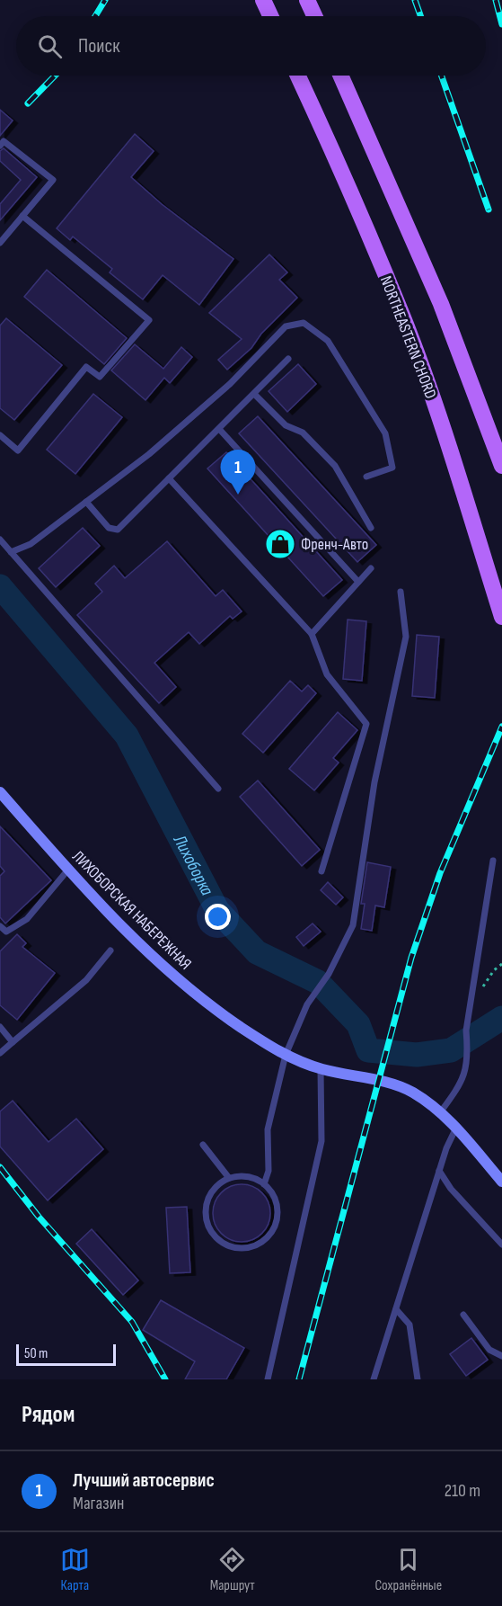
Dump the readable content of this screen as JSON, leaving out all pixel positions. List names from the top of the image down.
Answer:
{
  "streets": {
    "main road": ["NORTHEASTERN CHORD"],
    "street": ["ЛИХОБОРСКАЯ НАБЕРЕЖНАЯ"]
  },
  "water": ["Лихоборка"],
  "places": {
    "shop": ["Френч-Авто"]
  },
  "scale_bar": "50 m",
  "page": {
    "search": "Поиск",
    "pins": "1",
    "scale": "50 m",
    "heading": "Рядом",
    "list": [
      {
        "mark": "1",
        "name": "Лучший автосервис",
        "note": "Магазин",
        "value": "210 m"
      }
    ],
    "nav": ["Карта", "Маршрут", "Сохранённые"]
  }
}
